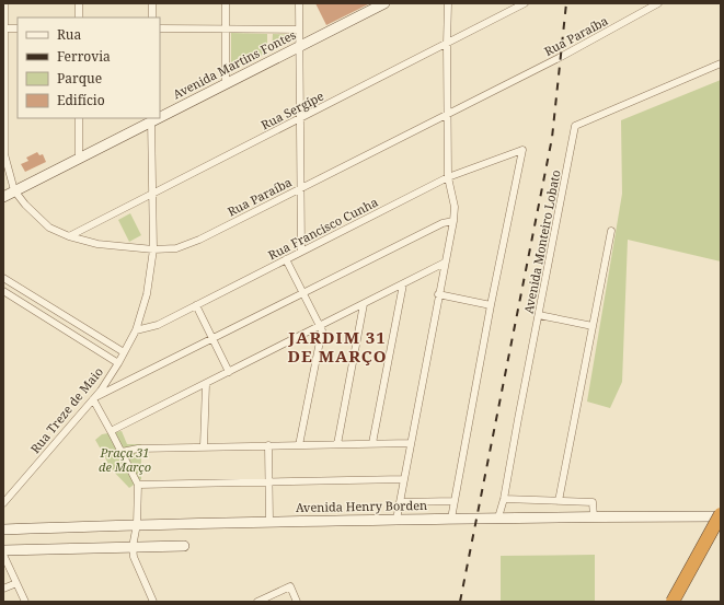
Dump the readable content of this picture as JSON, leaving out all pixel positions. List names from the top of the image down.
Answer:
{
  "streets": {
    "street": [
      "Rua Paraíba",
      "Avenida Martins Fontes",
      "Rua Sergípe",
      "Rua Francisco Cunha",
      "Avenida Monteiro Lobato",
      "Rua Treze de Maio",
      "Avenida Henry Borden"
    ]
  },
  "crossings": [
    ["Rua Paraíba", "Avenida Martins Fontes"],
    ["Rua Paraíba", "Rua Sergípe"],
    ["Rua Paraíba", "Rua Treze de Maio"],
    ["Avenida Martins Fontes", "Rua Treze de Maio"],
    ["Rua Sergípe", "Rua Treze de Maio"],
    ["Rua Francisco Cunha", "Rua Treze de Maio"],
    ["Avenida Monteiro Lobato", "Avenida Henry Borden"]
  ],
  "districts": ["JARDIM 31 DE MARÇO"],
  "parks": ["Praça 31 de Março"],
  "legend": [
    "Rua",
    "Ferrovia",
    "Parque",
    "Edifício"
  ]
}
